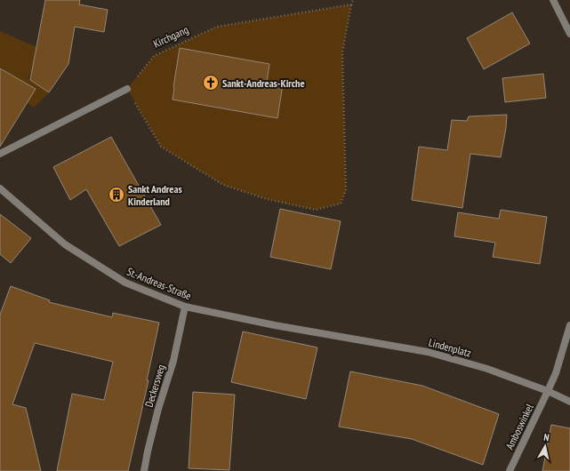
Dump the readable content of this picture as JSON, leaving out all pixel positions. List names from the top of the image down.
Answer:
{
  "streets": {
    "street": [
      "St.-Andreas-Straße",
      "Lindenplatz",
      "Deckersweg",
      "Amboswinkel"
    ],
    "path": ["Kirchgang"]
  },
  "crossings": [
    ["St.-Andreas-Straße", "Lindenplatz"],
    ["St.-Andreas-Straße", "Deckersweg"],
    ["Lindenplatz", "Amboswinkel"]
  ],
  "places": {
    "church": ["Sankt-Andreas-Kirche"],
    "building": ["Sankt Andreas Kinderland"]
  },
  "north": "top"
}
